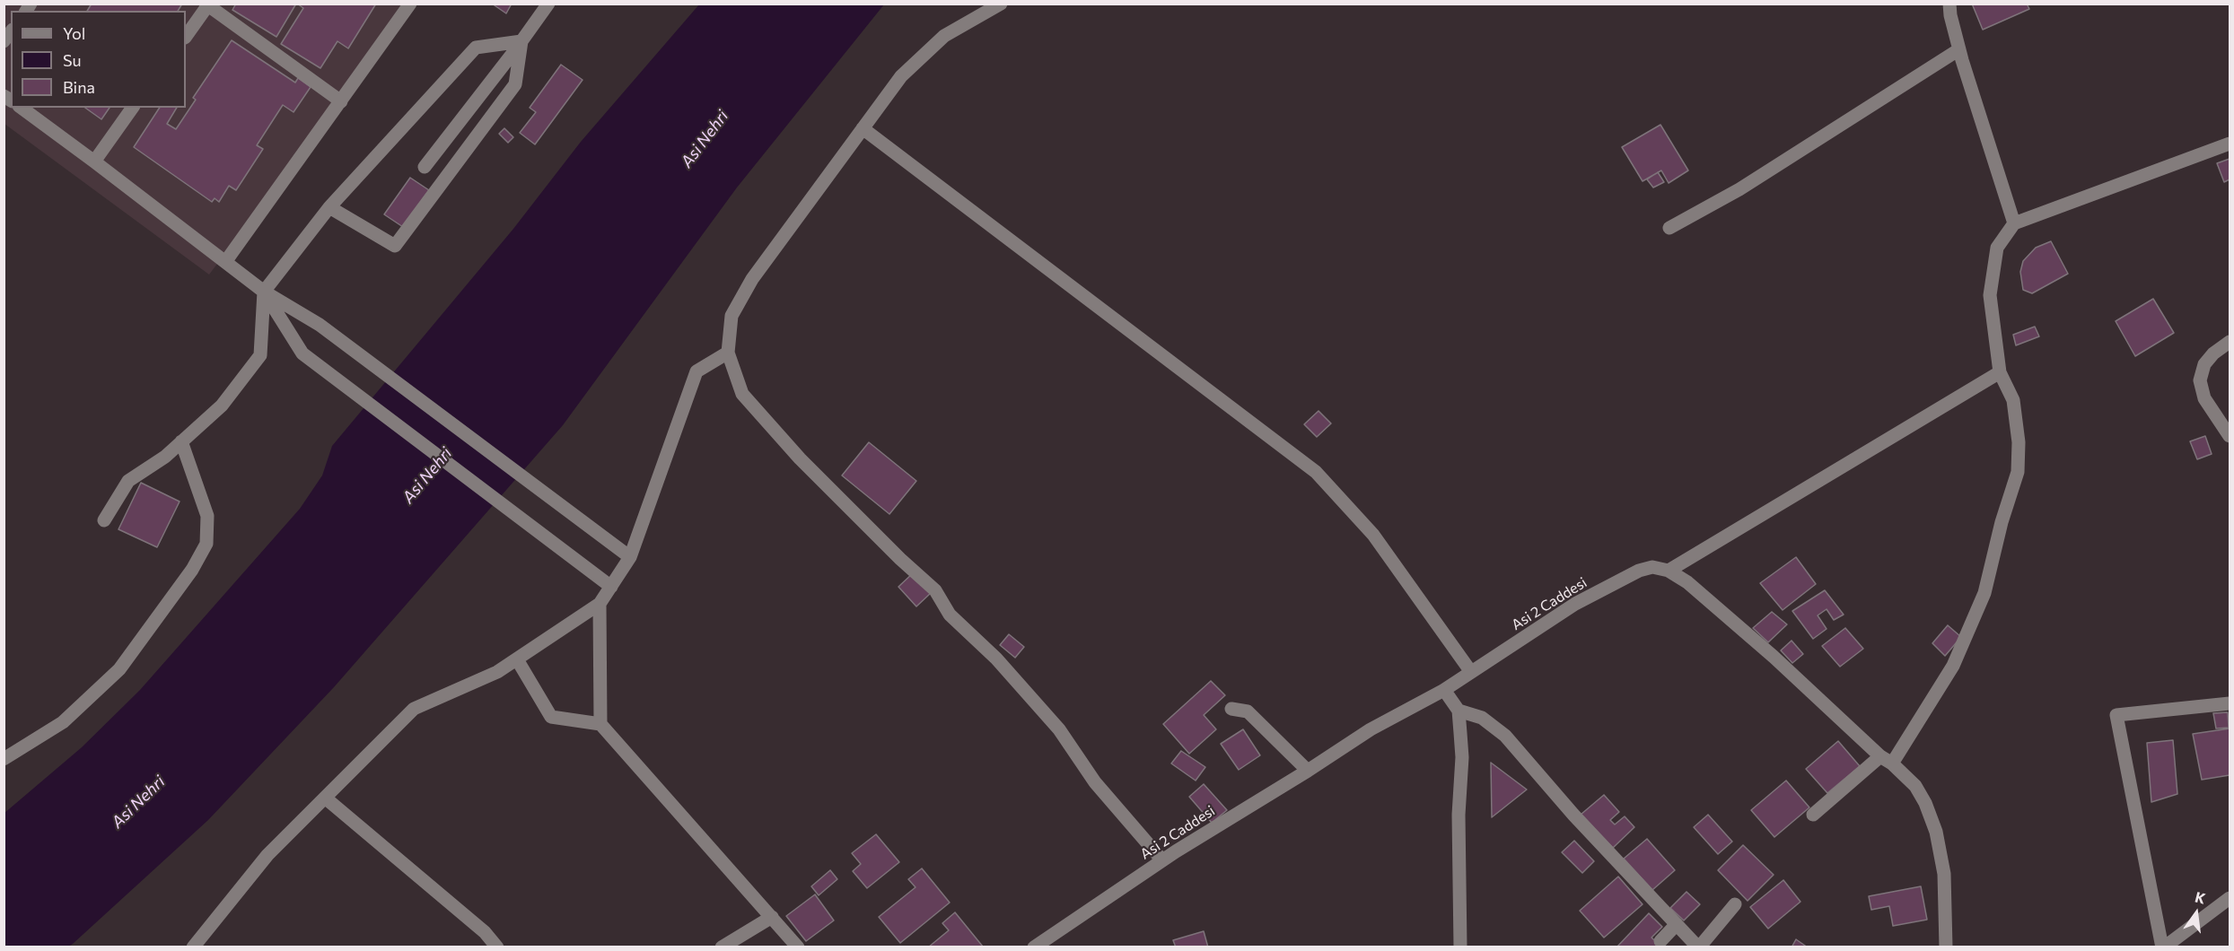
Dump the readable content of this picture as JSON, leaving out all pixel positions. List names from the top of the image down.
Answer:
{
  "streets": {
    "street": ["Asi 2 Caddesi"]
  },
  "water": ["Asi Nehri"],
  "legend": ["Yol", "Su", "Bina"],
  "north": "top"
}
